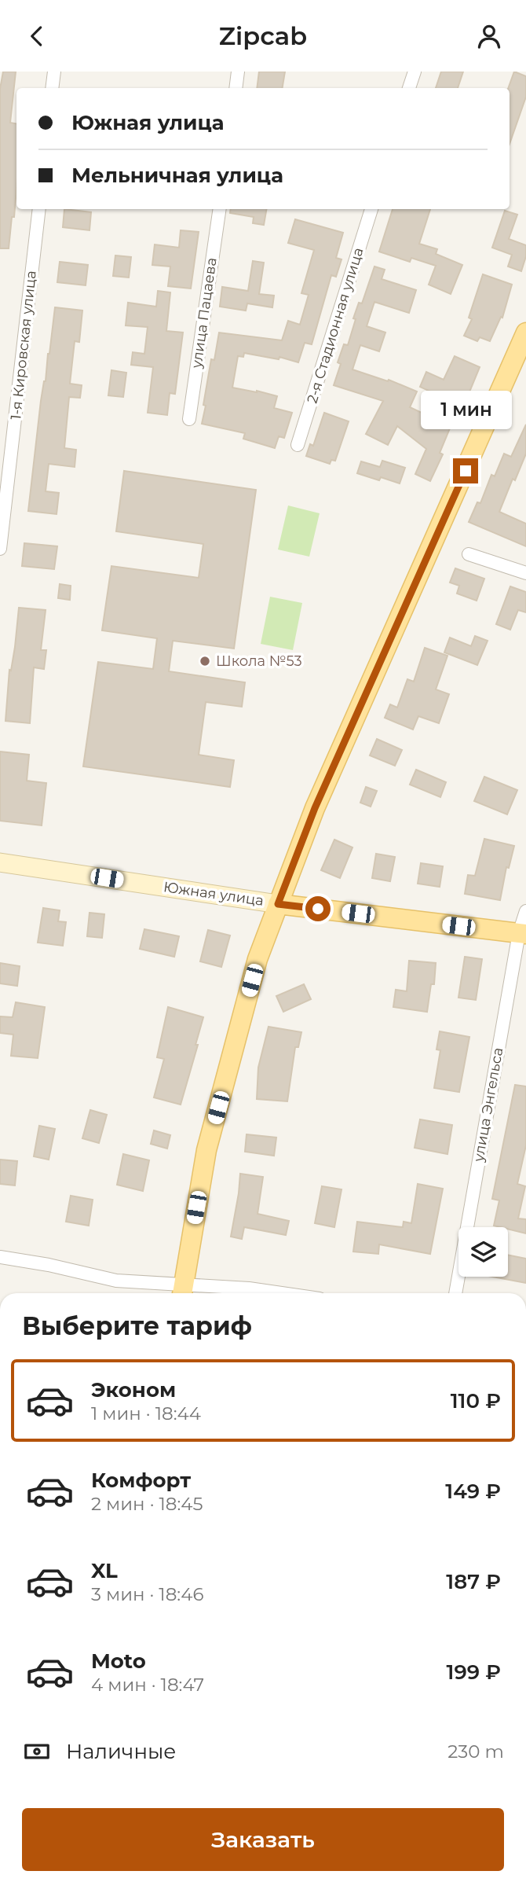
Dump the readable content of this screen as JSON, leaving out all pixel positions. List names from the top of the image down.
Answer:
{
  "streets": {
    "main road": ["Южная улица"],
    "street": [
      "улица Пацаева",
      "2-я Стадионная улица",
      "1-я Кировская улица",
      "улица Энгельса"
    ]
  },
  "crossings": [
    ["Южная улица", "улица Энгельса"]
  ],
  "places": ["Школа №53"],
  "page": {
    "header": "Zipcab",
    "banner": ["Южная улица", "Мельничная улица"],
    "bubble": "1 мин",
    "heading": "Выберите тариф",
    "list": [
      {
        "name": "Эконом",
        "note": "1 мин · 18:44",
        "value": "110 ₽"
      },
      {
        "name": "Комфорт",
        "note": "2 мин · 18:45",
        "value": "149 ₽"
      },
      {
        "name": "XL",
        "note": "3 мин · 18:46",
        "value": "187 ₽"
      },
      {
        "name": "Moto",
        "note": "4 мин · 18:47",
        "value": "199 ₽"
      }
    ],
    "pay": ["Наличные", "230 m"],
    "buttons": "Заказать"
  }
}
